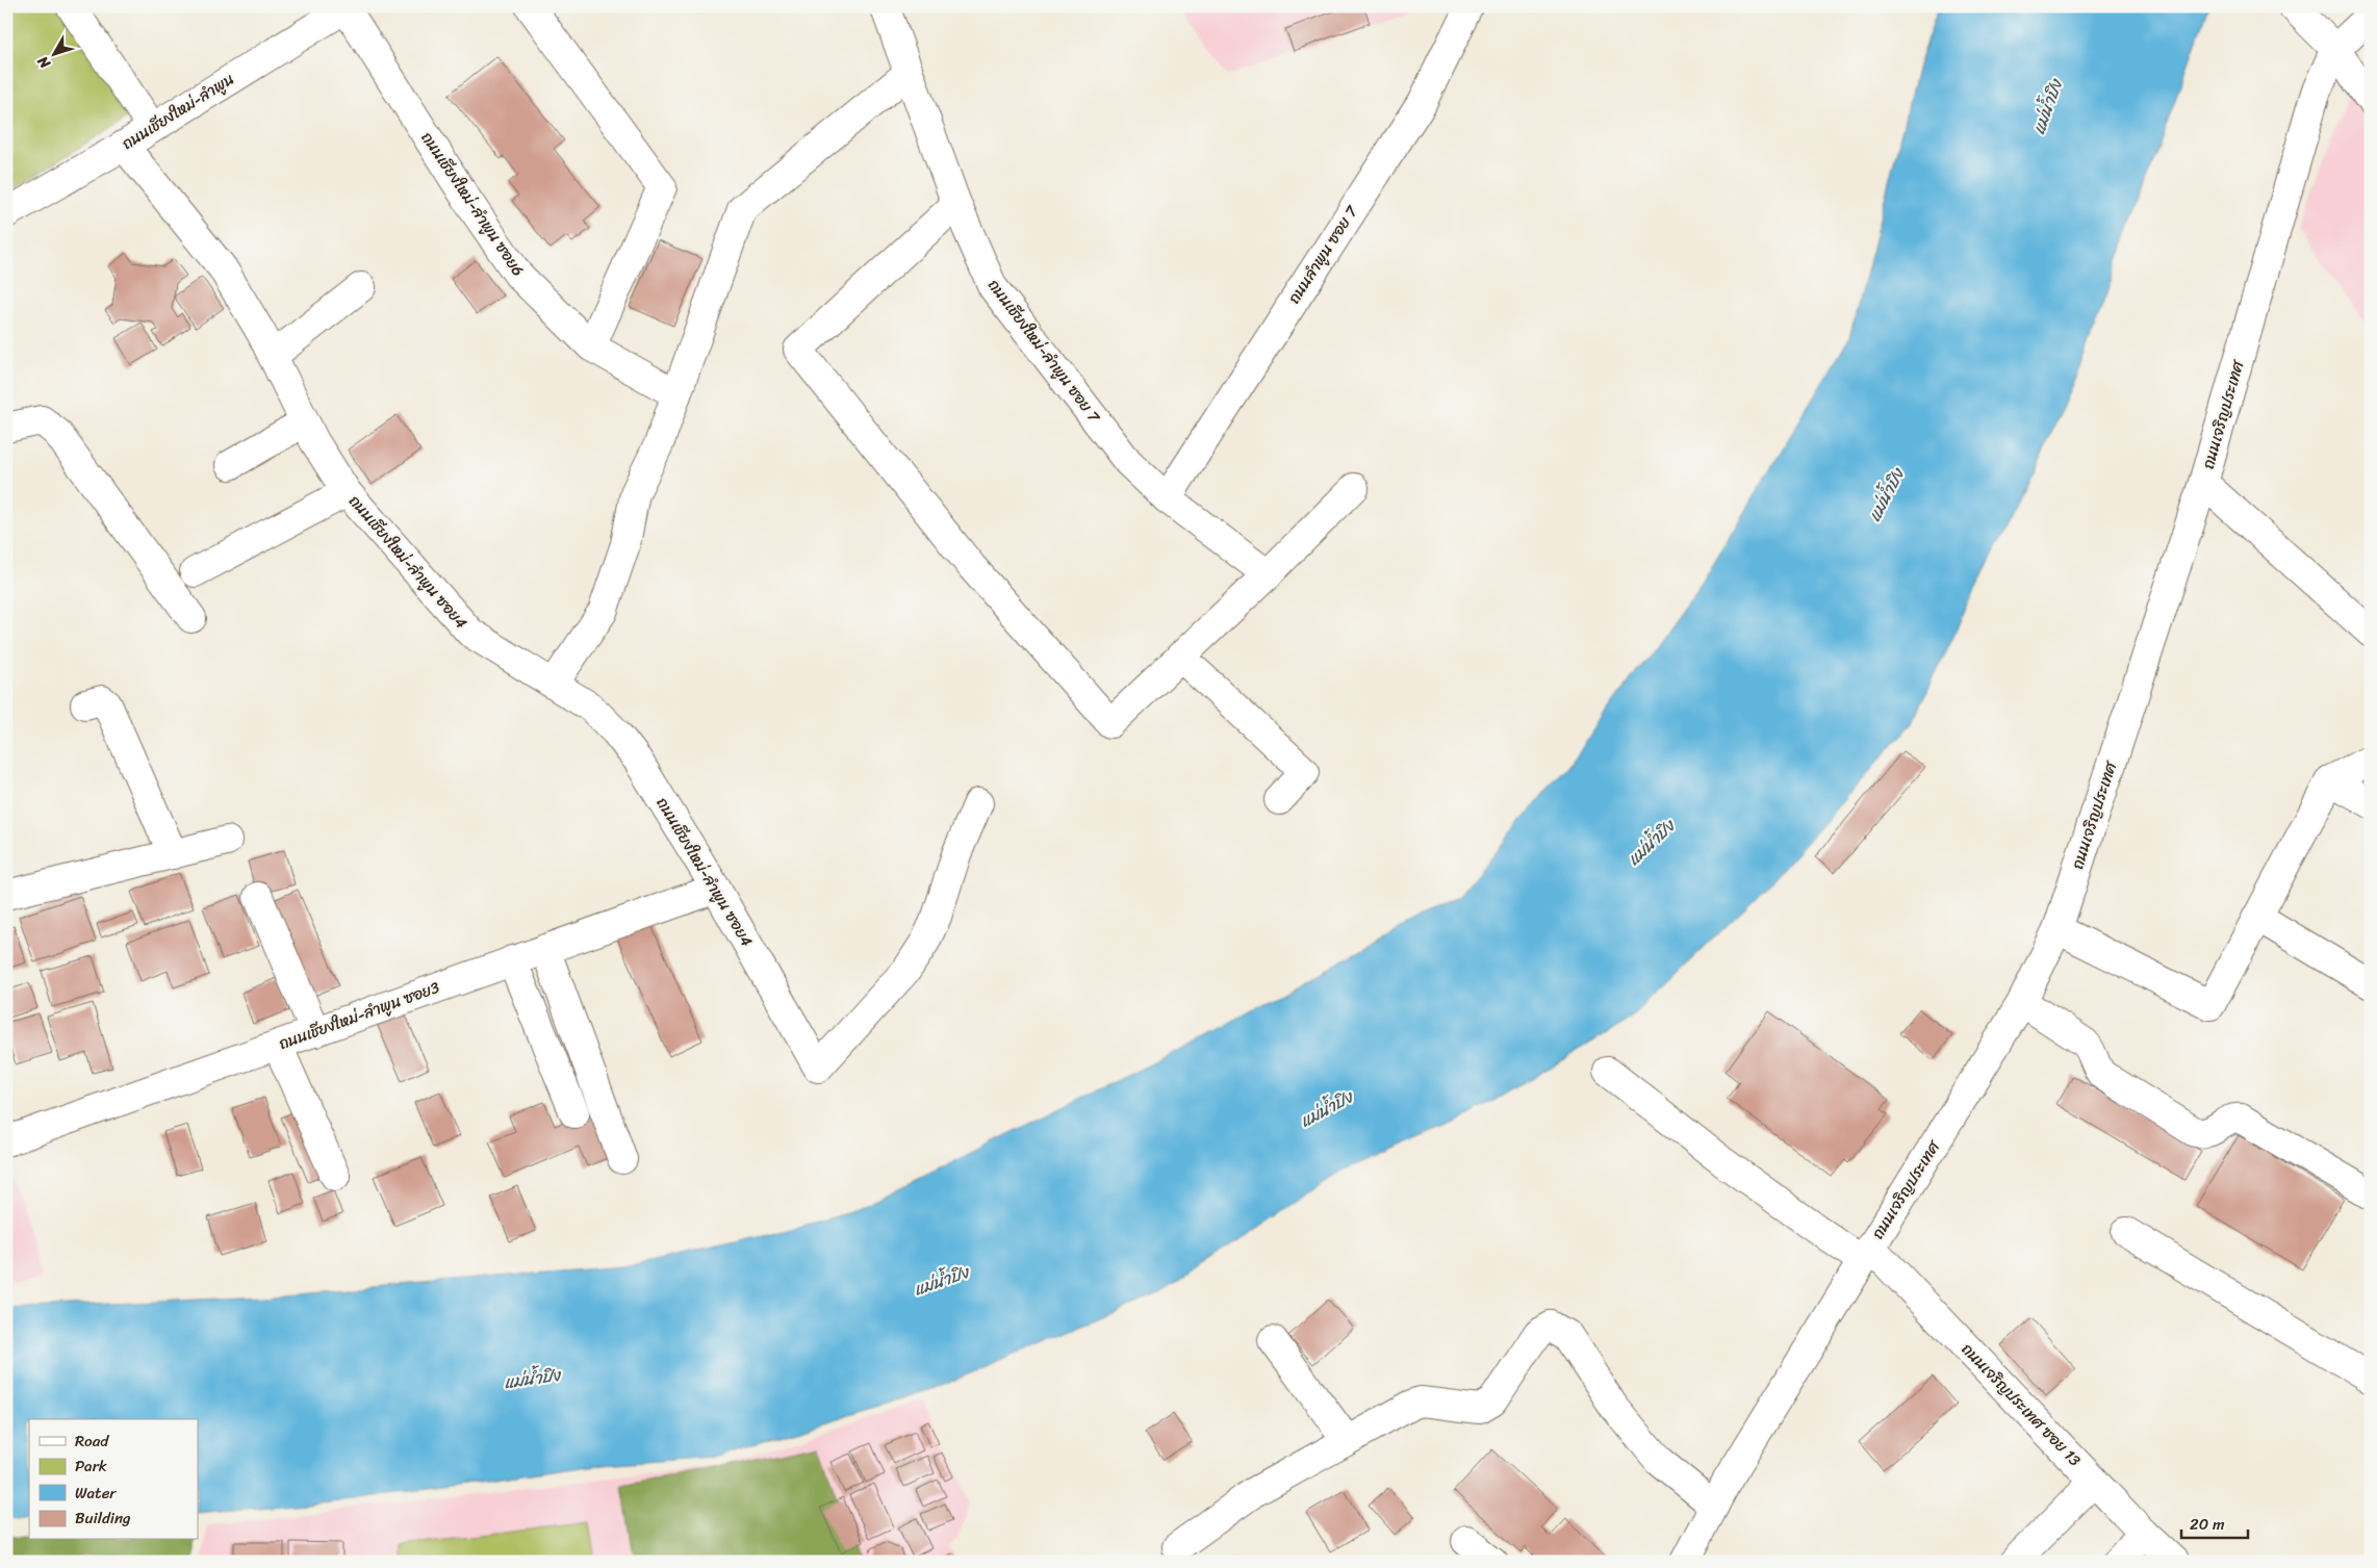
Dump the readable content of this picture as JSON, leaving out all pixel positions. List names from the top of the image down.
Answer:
{
  "streets": {
    "street": [
      "ถนนเชียงใหม่-ลำพูน",
      "ถนนเชียงใหม่-ลำพูน ซอย6",
      "ถนนลำพูน ซอย 7",
      "ถนนเชียงใหม่-ลำพูน ซอย 7",
      "ถนนเจริญประเทศ",
      "ถนนเชียงใหม่-ลำพูน ซอย4",
      "ถนนเชียงใหม่-ลำพูน ซอย3",
      "ถนนเจริญประเทศ ซอย 13"
    ]
  },
  "crossings": [
    ["ถนนเชียงใหม่-ลำพูน", "ถนนเชียงใหม่-ลำพูน ซอย6"],
    ["ถนนเชียงใหม่-ลำพูน", "ถนนเชียงใหม่-ลำพูน ซอย4"],
    ["ถนนลำพูน ซอย 7", "ถนนเชียงใหม่-ลำพูน ซอย 7"],
    ["ถนนเจริญประเทศ", "ถนนเจริญประเทศ ซอย 13"],
    ["ถนนเชียงใหม่-ลำพูน ซอย4", "ถนนเชียงใหม่-ลำพูน ซอย3"]
  ],
  "water": ["แม่น้ำปิง"],
  "legend": [
    "Road",
    "Park",
    "Water",
    "Building"
  ],
  "scale_bar": "20 m",
  "north": "bottom left"
}
